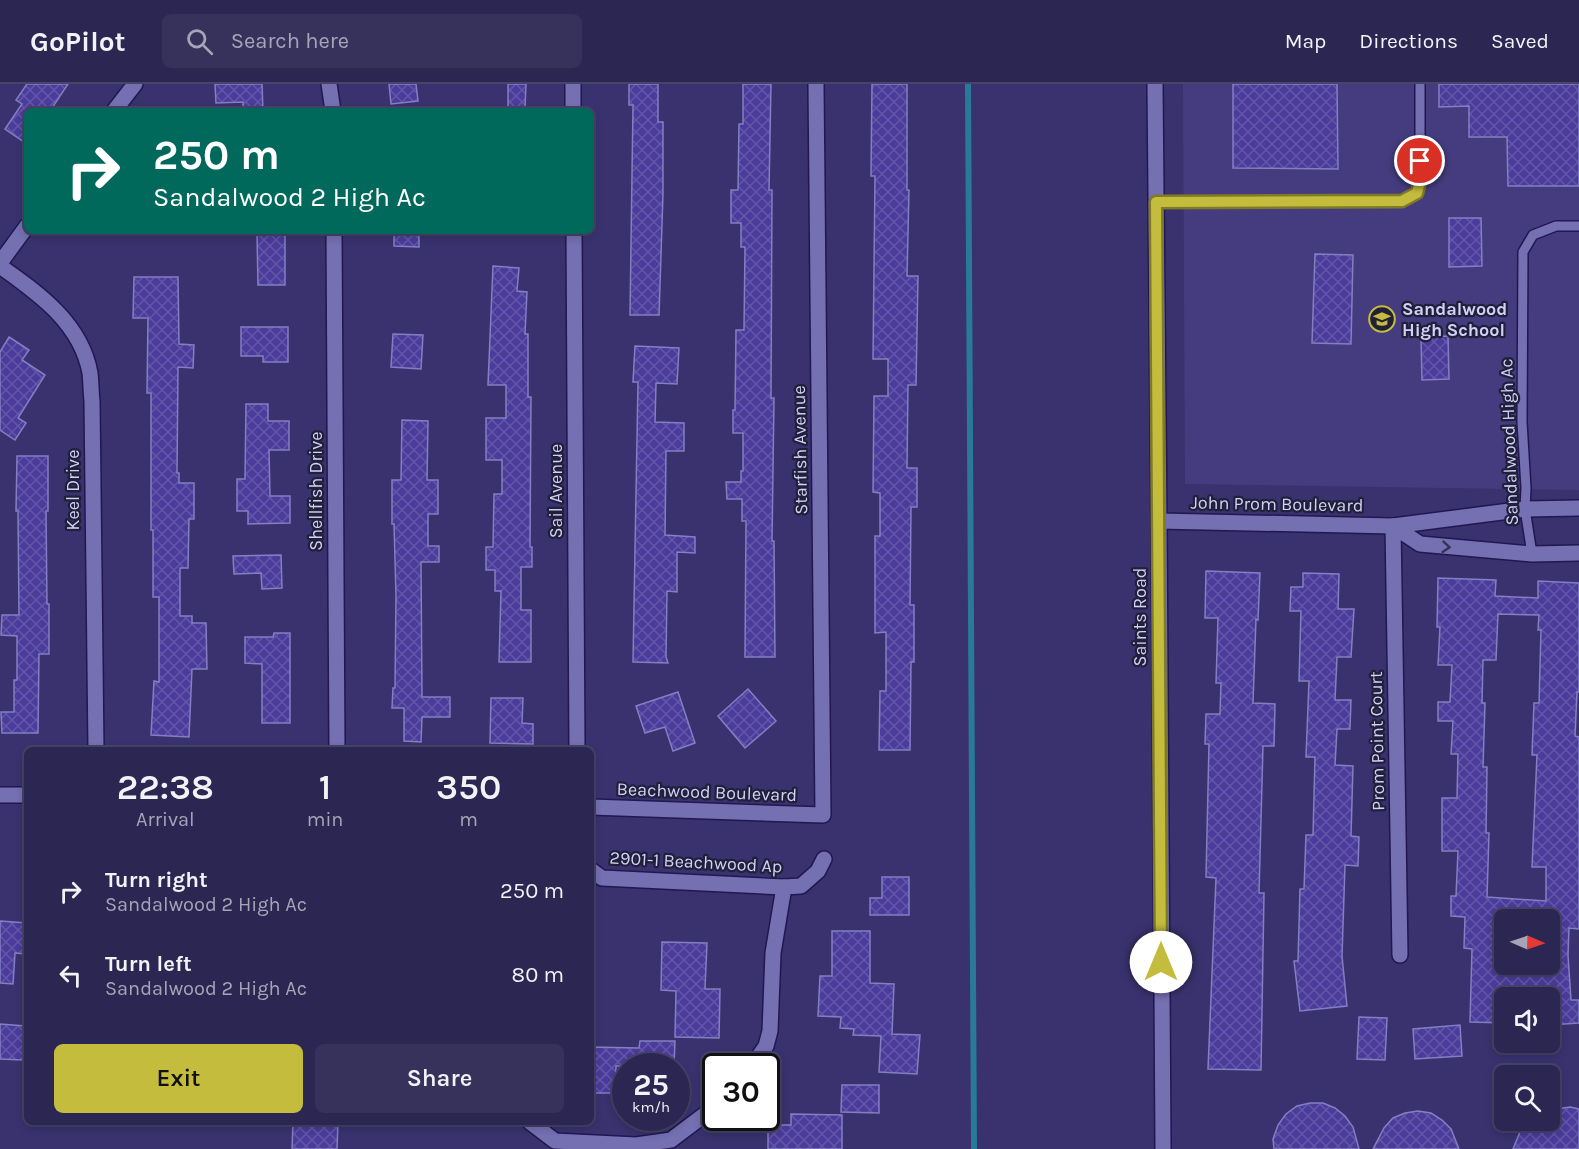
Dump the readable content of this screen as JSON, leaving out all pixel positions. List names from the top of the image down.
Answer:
{
  "streets": {
    "street": [
      "Starfish Avenue",
      "Keel Drive",
      "Shellfish Drive",
      "Sail Avenue",
      "John Prom Boulevard",
      "Saints Road",
      "Prom Point Court",
      "Beachwood Boulevard",
      "2901-1 Beachwood Ap"
    ],
    "lane": ["Sandalwood High Ac"]
  },
  "crossings": [
    ["Sandalwood High Ac", "John Prom Boulevard"],
    ["Starfish Avenue", "Beachwood Boulevard"],
    ["John Prom Boulevard", "Saints Road"],
    ["John Prom Boulevard", "Prom Point Court"]
  ],
  "places": {
    "school or university": ["Sandalwood High School"]
  },
  "north": "right",
  "page": {
    "header": "GoPilot",
    "search": "Search here",
    "nav": ["Map", "Directions", "Saved"],
    "turn": ["250 m", "Sandalwood 2 High Ac"],
    "eta": [
      "22:38",
      "Arrival",
      "1",
      "min",
      "350",
      "m"
    ],
    "list": [
      {
        "name": "Turn right",
        "note": "Sandalwood 2 High Ac",
        "value": "250 m"
      },
      {
        "name": "Turn left",
        "note": "Sandalwood 2 High Ac",
        "value": "80 m"
      }
    ],
    "buttons": ["Exit", "Share"],
    "speed": "25 km/h",
    "limit": "30"
  }
}
